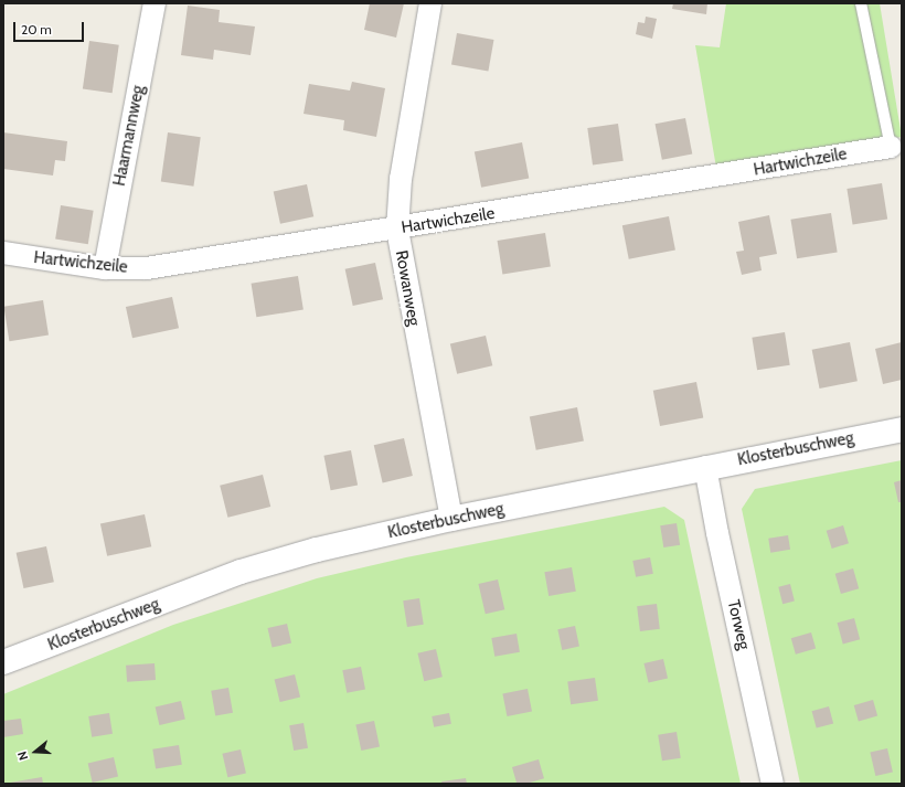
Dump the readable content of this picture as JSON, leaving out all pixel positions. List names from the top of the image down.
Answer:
{
  "streets": {
    "street": [
      "Haarmannweg",
      "Hartwichzeile",
      "Rowanweg",
      "Klosterbuschweg",
      "Torweg"
    ]
  },
  "crossings": [
    ["Haarmannweg", "Hartwichzeile"],
    ["Hartwichzeile", "Rowanweg"],
    ["Rowanweg", "Klosterbuschweg"],
    ["Klosterbuschweg", "Torweg"]
  ],
  "scale_bar": "20 m",
  "north": "left"
}
